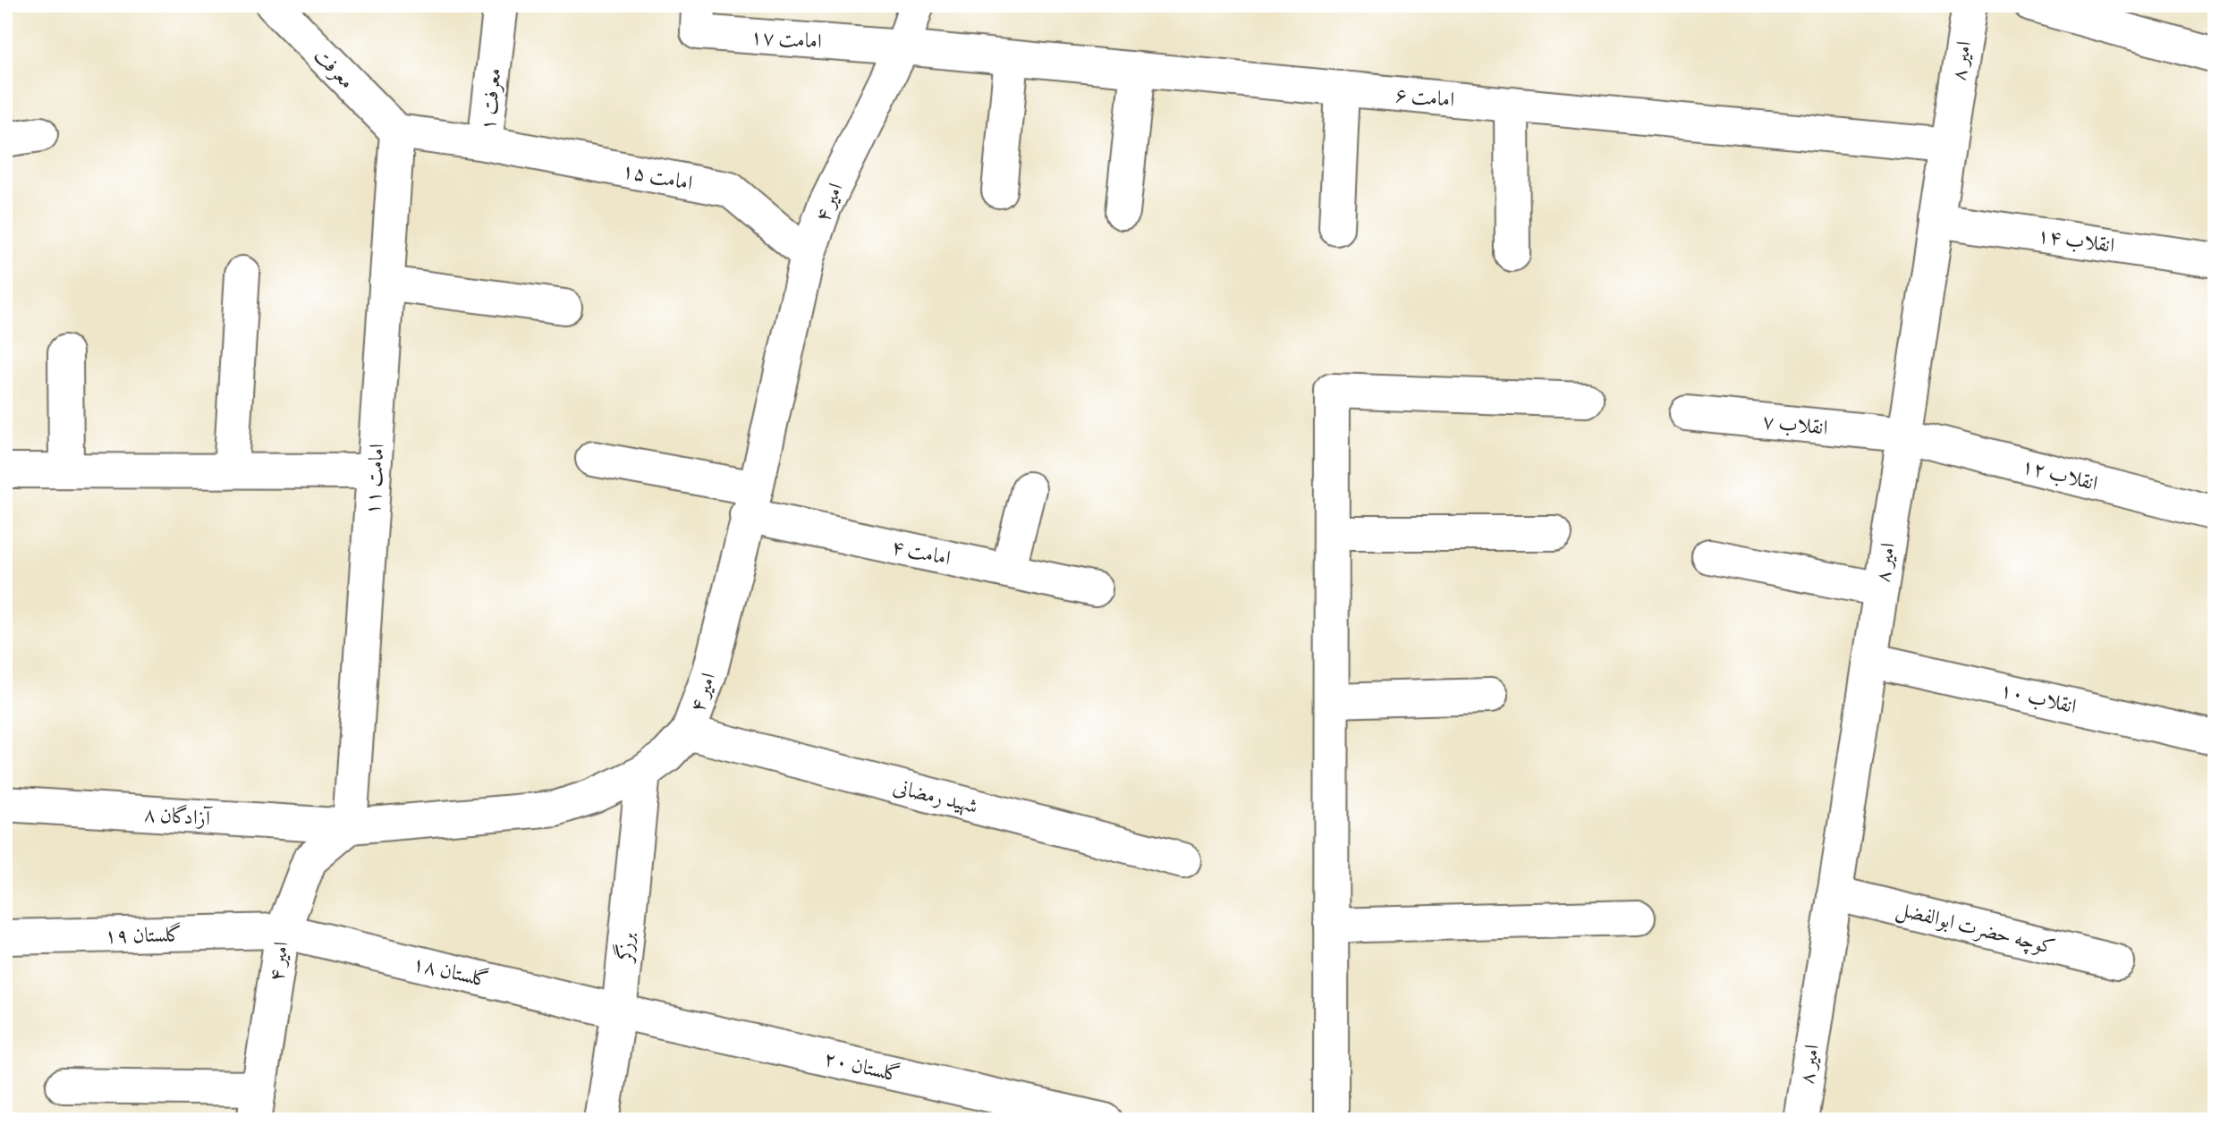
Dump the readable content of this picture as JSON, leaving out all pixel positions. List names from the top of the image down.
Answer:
{
  "streets": {
    "street": [
      "امامت ۱۷",
      "امیر ۸",
      "معرفت",
      "امامت ۶",
      "معرفت ۱",
      "امامت ۱۵",
      "امیر ۴",
      "انقلاب ۱۴",
      "انقلاب ۷",
      "انقلاب ۱۲",
      "امامت ۱۱",
      "امامت ۴",
      "انقلاب ۱۰",
      "شهید رمضانی",
      "آزادگان ۸",
      "کوچه حضرت ابوالفضل",
      "گلستان ۱۹",
      "برزگر",
      "گلستان ۱۸",
      "گلستان ۲۰"
    ]
  },
  "crossings": [
    ["امامت ۱۷", "امامت ۶"],
    ["امامت ۱۷", "امیر ۴"],
    ["امیر ۸", "امامت ۶"],
    ["امیر ۸", "انقلاب ۱۴"],
    ["امیر ۸", "انقلاب ۷"],
    ["امیر ۸", "انقلاب ۱۲"],
    ["امیر ۸", "انقلاب ۱۰"],
    ["امیر ۸", "کوچه حضرت ابوالفضل"],
    ["معرفت", "معرفت ۱"],
    ["معرفت", "امامت ۱۱"],
    ["امامت ۶", "امیر ۴"],
    ["معرفت ۱", "امامت ۱۵"],
    ["معرفت ۱", "امامت ۱۱"],
    ["امامت ۱۵", "امیر ۴"],
    ["امیر ۴", "امامت ۱۱"],
    ["امیر ۴", "امامت ۴"],
    ["امیر ۴", "شهید رمضانی"],
    ["امیر ۴", "آزادگان ۸"],
    ["امیر ۴", "گلستان ۱۹"],
    ["امیر ۴", "برزگر"],
    ["امیر ۴", "گلستان ۱۸"],
    ["انقلاب ۷", "انقلاب ۱۲"],
    ["امامت ۱۱", "آزادگان ۸"],
    ["گلستان ۱۹", "گلستان ۱۸"],
    ["برزگر", "گلستان ۱۸"],
    ["برزگر", "گلستان ۲۰"],
    ["گلستان ۱۸", "گلستان ۲۰"]
  ]
}
